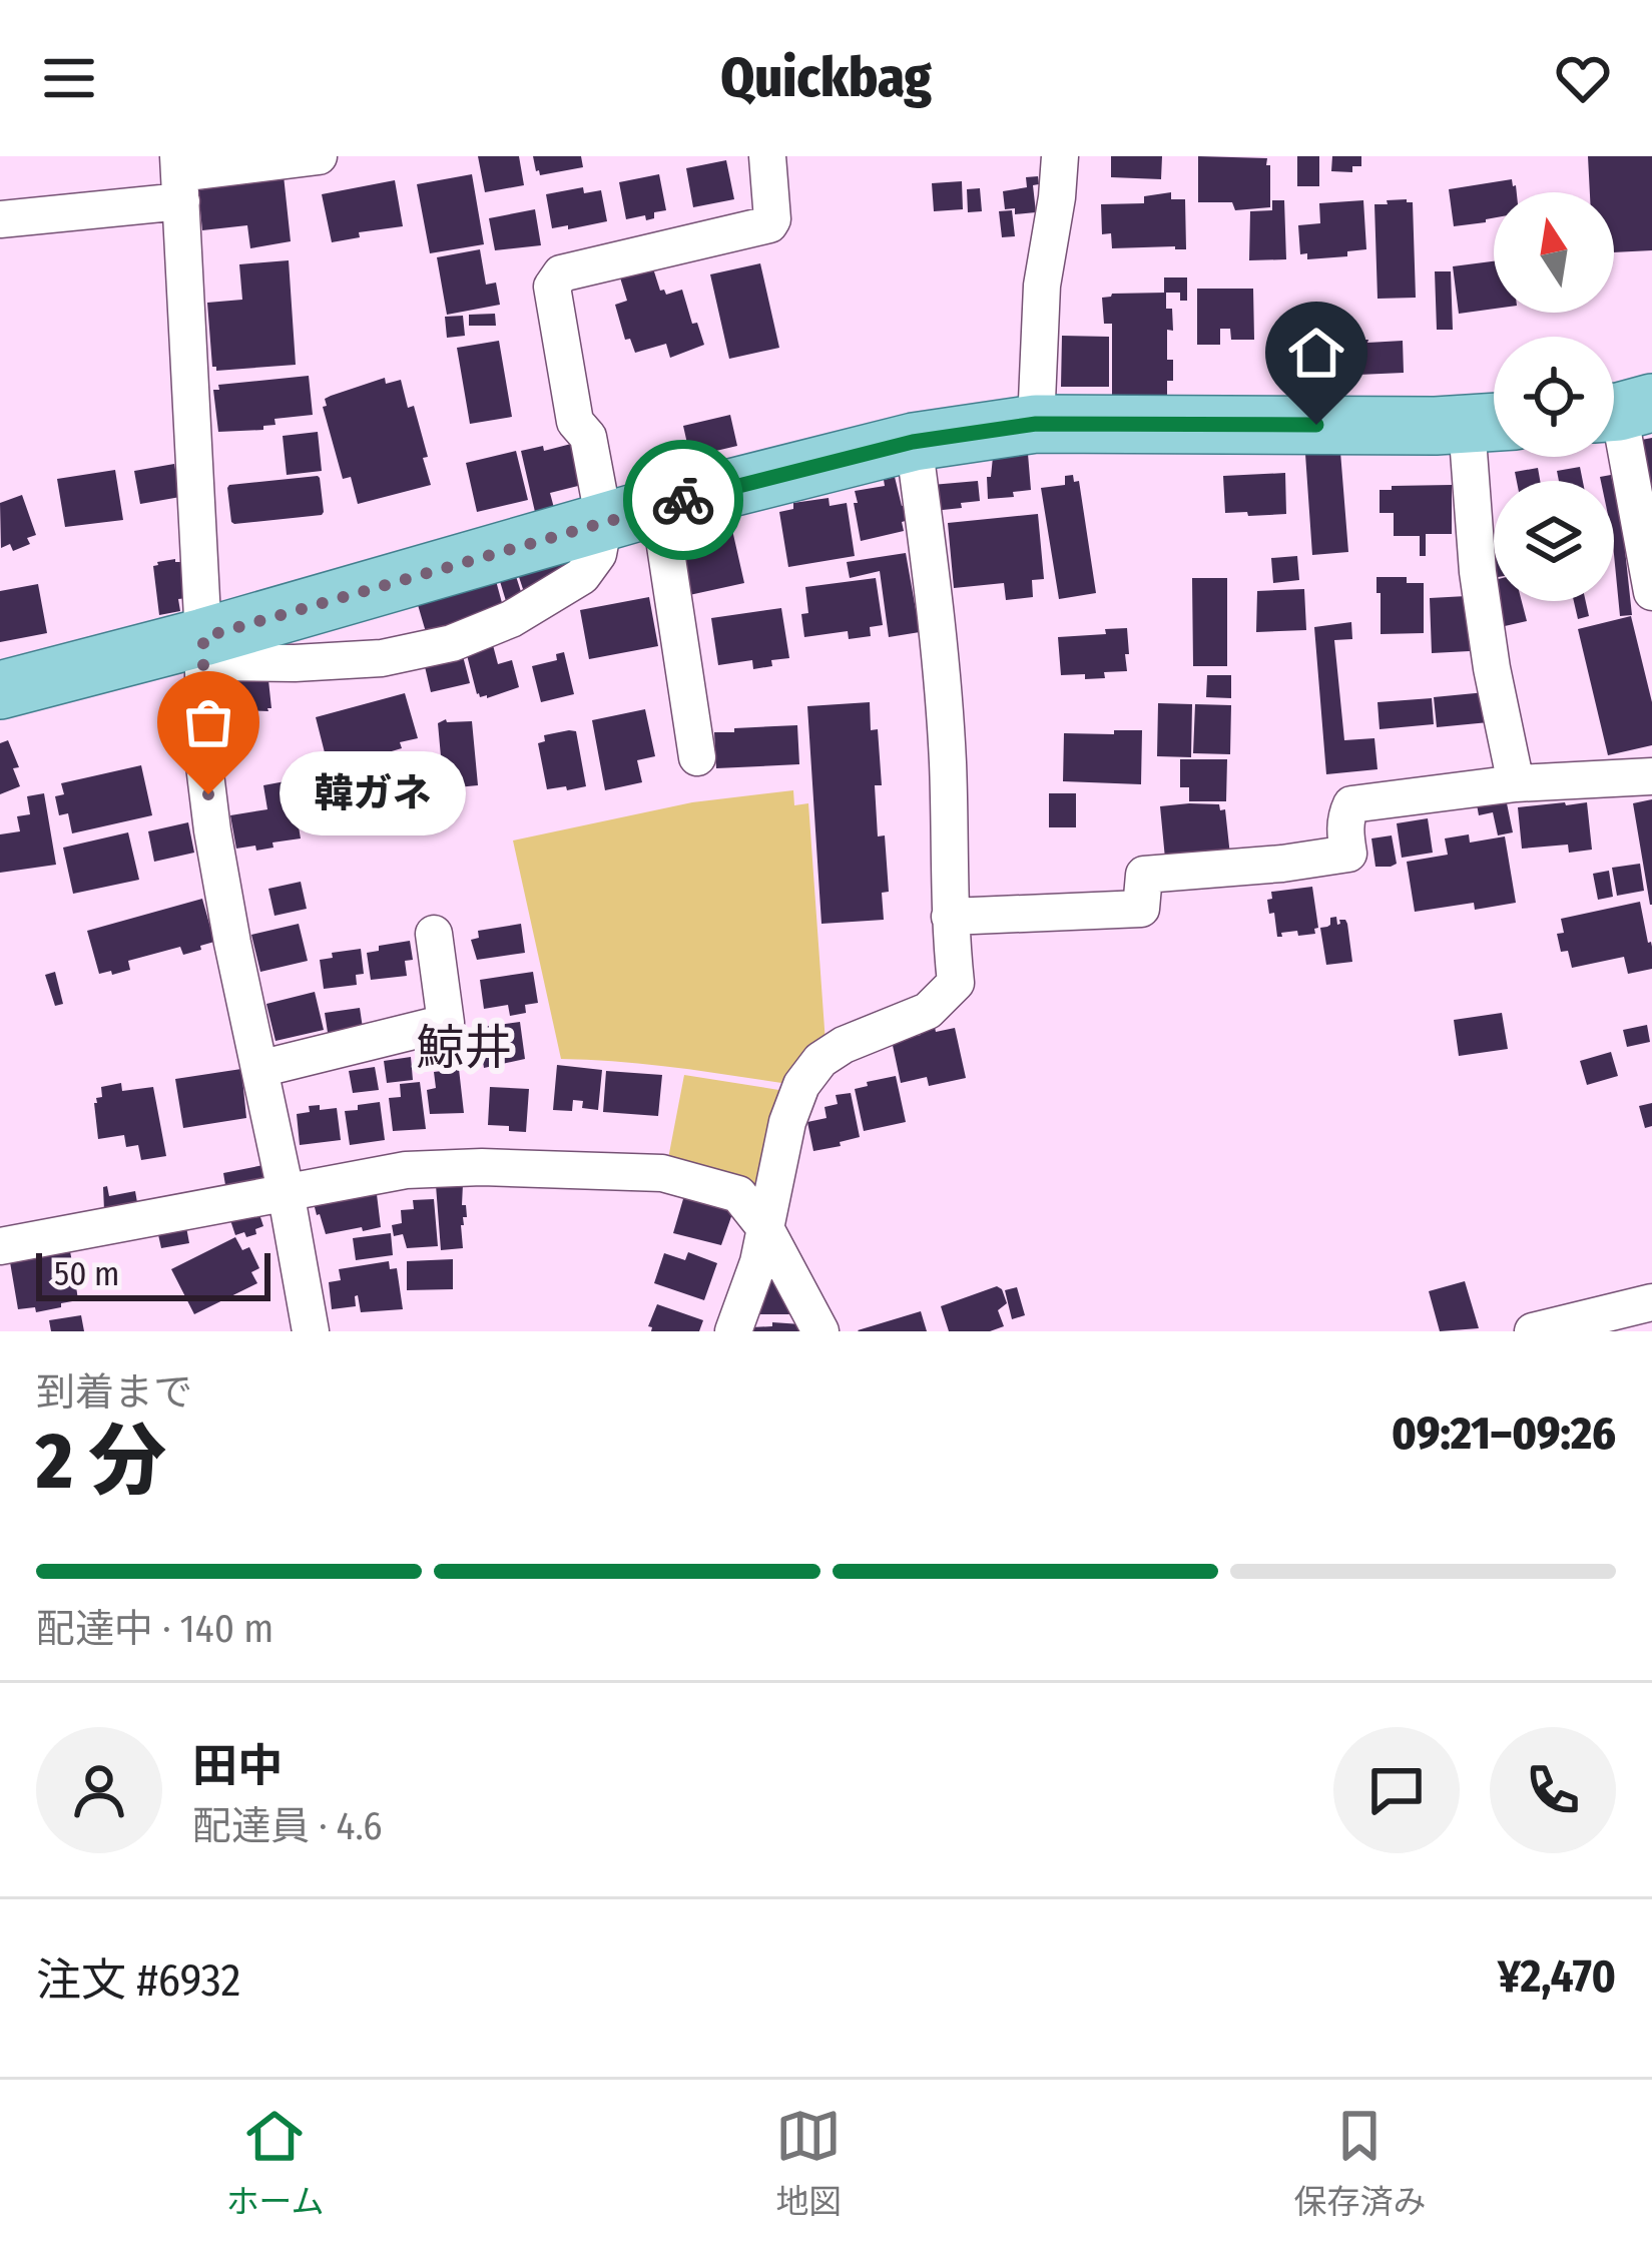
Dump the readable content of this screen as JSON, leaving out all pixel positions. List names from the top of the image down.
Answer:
{
  "districts": ["鯨井"],
  "places": ["韓ガネ"],
  "scale_bar": "50 m",
  "north": "top",
  "page": {
    "header": "Quickbag",
    "bubble": "韓ガネ",
    "scale": "50 m",
    "heading": ["2 分", "到着まで", "09:21–09:26"],
    "panel": [
      "田中",
      "配達員 · 4.6",
      "注文 #6932",
      "¥2,470"
    ],
    "bar": "配達中 · 140 m",
    "tabs": ["ホーム", "地図", "保存済み"]
  }
}
